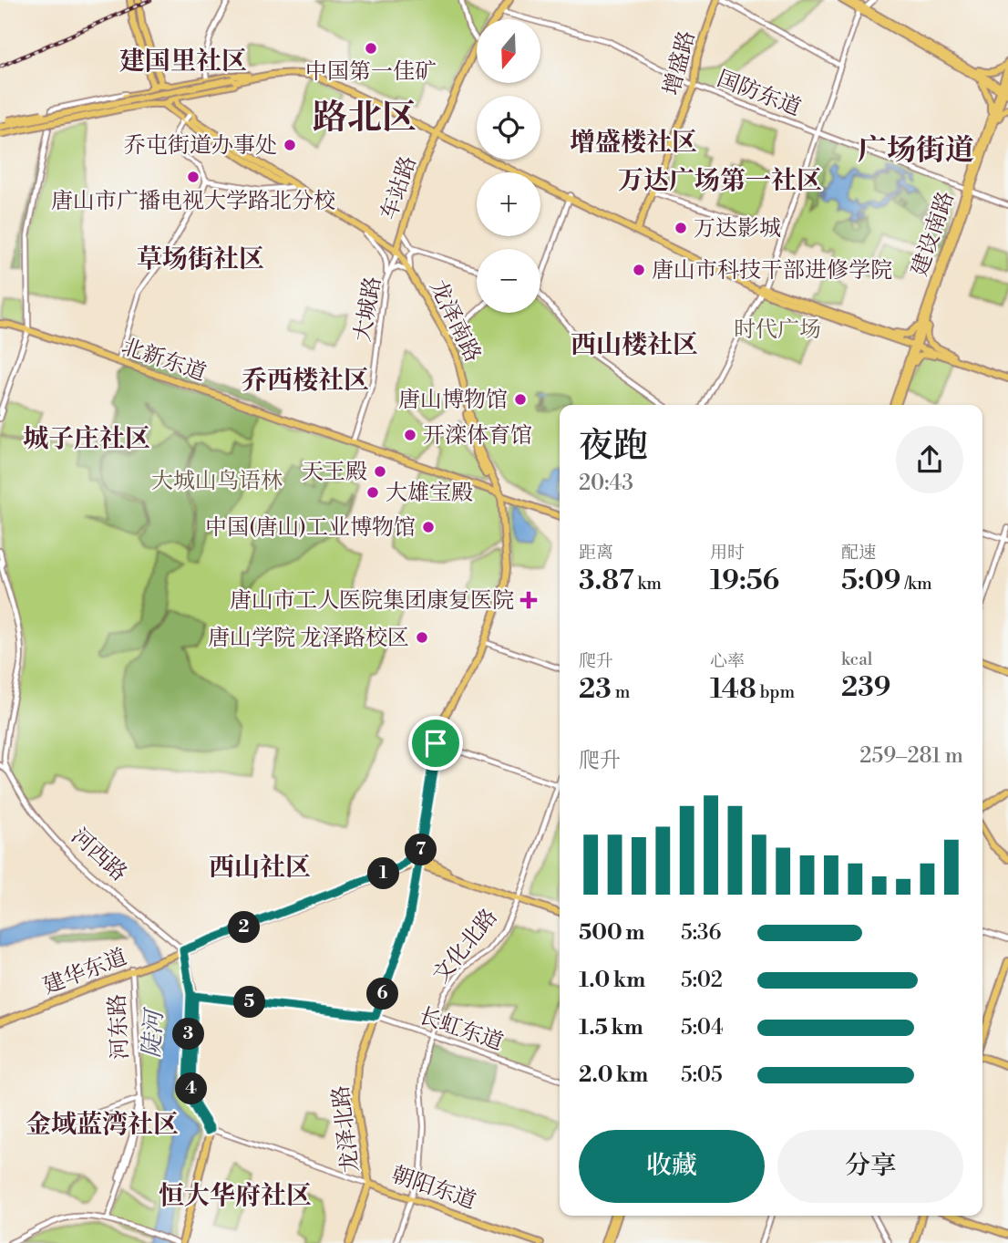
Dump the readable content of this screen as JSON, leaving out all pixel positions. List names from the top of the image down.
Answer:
{
  "streets": {
    "main road": [
      "增盛路",
      "车站路",
      "建设南路",
      "龙泽南路",
      "北新东道",
      "建华东道",
      "龙泽北路",
      "朝阳东道"
    ],
    "street": [
      "国防东道",
      "大城路",
      "河西路",
      "文化北路",
      "河东路",
      "长虹东道"
    ]
  },
  "crossings": [
    ["增盛路", "国防东道"],
    ["国防东道", "车站路"],
    ["国防东道", "建设南路"],
    ["车站路", "龙泽南路"],
    ["大城路", "北新东道"],
    ["龙泽南路", "北新东道"],
    ["龙泽南路", "龙泽北路"],
    ["河西路", "建华东道"],
    ["文化北路", "长虹东道"],
    ["文化北路", "朝阳东道"],
    ["建华东道", "河东路"],
    ["长虹东道", "龙泽北路"],
    ["龙泽北路", "朝阳东道"]
  ],
  "districts": [
    "建国里社区",
    "路北区",
    "增盛楼社区",
    "广场街道",
    "万达广场第一社区",
    "草场街社区",
    "西山楼社区",
    "乔西楼社区",
    "城子庄社区",
    "西山社区",
    "金域蓝湾社区",
    "恒大华府社区"
  ],
  "water": ["陡河"],
  "parks": ["时代广场", "大城山鸟语林"],
  "places": {
    "other": [
      "中国第一佳矿",
      "乔屯街道办事处",
      "唐山市广播电视大学路北分校",
      "万达影城",
      "唐山市科技干部进修学院",
      "唐山博物馆",
      "开滦体育馆",
      "天王殿",
      "大雄宝殿",
      "中国(唐山)工业博物馆",
      "唐山学院 龙泽路校区"
    ],
    "health": ["唐山市工人医院集团康复医院"]
  },
  "north": "bottom",
  "page": {
    "map_buttons": ["+", "−"],
    "heading": ["夜跑", "20:43"],
    "stats": [
      ["距离", "3.87 km"],
      ["用时", "19:56"],
      ["配速", "5:09 /km"],
      ["爬升", "23 m"],
      ["心率", "148 bpm"],
      ["kcal", "239"]
    ],
    "chart": ["爬升", "259–281 m"],
    "pins": [
      "7",
      "1",
      "2",
      "6",
      "5",
      "3",
      "4"
    ],
    "list": [
      {
        "name": "500 m",
        "note": "5:36"
      },
      {
        "name": "1.0 km",
        "note": "5:02"
      },
      {
        "name": "1.5 km",
        "note": "5:04"
      },
      {
        "name": "2.0 km",
        "note": "5:05"
      }
    ],
    "buttons": ["收藏", "分享"]
  }
}
